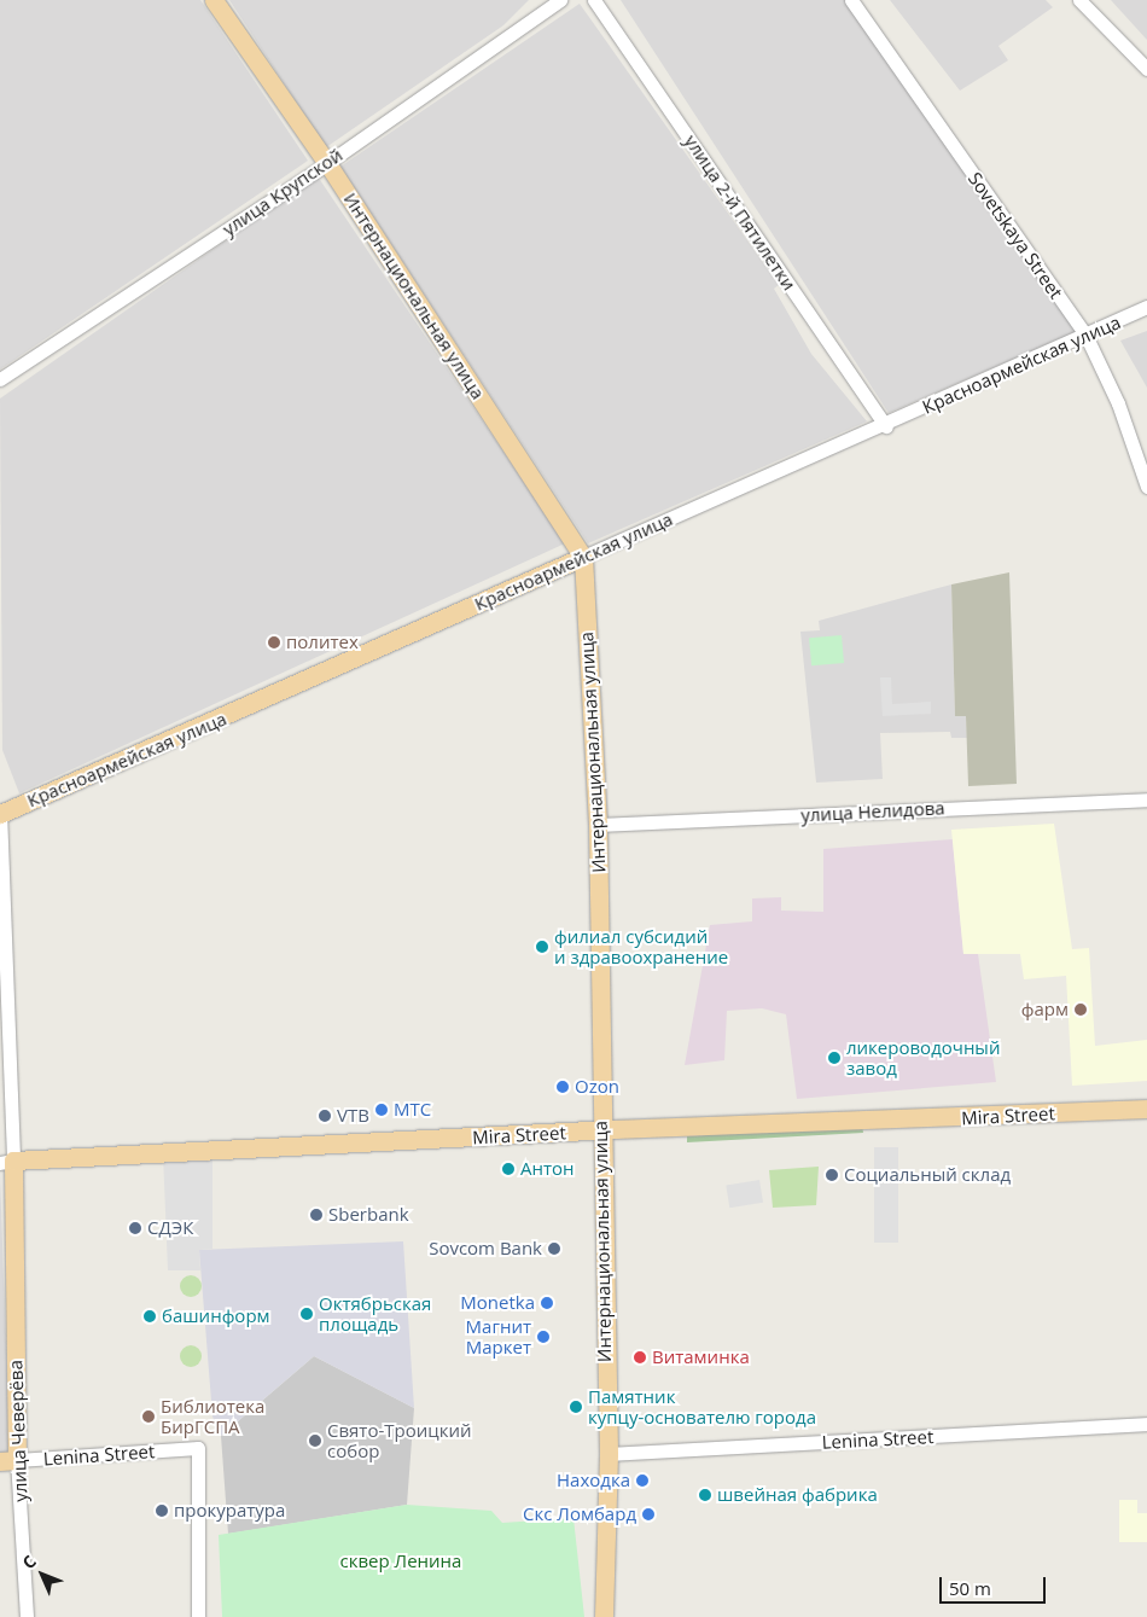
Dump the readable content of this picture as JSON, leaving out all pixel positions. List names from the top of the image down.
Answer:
{
  "streets": {
    "main road": [
      "Интернациональная улица",
      "Красноармейская улица",
      "Mira Street",
      "улица Чеверёва"
    ],
    "street": [
      "улица Крупской",
      "улица 2-й Пятилетки",
      "Sovetskaya Street",
      "улица Нелидова",
      "Lenina Street"
    ]
  },
  "crossings": [
    ["улица Крупской", "Интернациональная улица"],
    ["улица 2-й Пятилетки", "Красноармейская улица"],
    ["Sovetskaya Street", "Красноармейская улица"],
    ["Интернациональная улица", "Красноармейская улица"],
    ["Интернациональная улица", "улица Нелидова"],
    ["Интернациональная улица", "Mira Street"],
    ["Интернациональная улица", "Lenina Street"],
    ["Красноармейская улица", "улица Чеверёва"],
    ["Mira Street", "улица Чеверёва"],
    ["улица Чеверёва", "Lenina Street"]
  ],
  "parks": ["сквер Ленина"],
  "places": [
    "политех",
    "филиал субсидий и здравоохранение",
    "фарм",
    "ликероводочный завод",
    "Ozon",
    "МТС",
    "VTB",
    "Антон",
    "Социальный склад",
    "Sberbank",
    "СДЭК",
    "Sovcom Bank",
    "Monetka",
    "Октябрьская площадь",
    "башинформ",
    "Магнит Маркет",
    "Витаминка",
    "Памятник купцу-основателю города",
    "Библиотека БирГСПА",
    "Свято-Троицкий собор",
    "Находка",
    "швейная фабрика",
    "прокуратура",
    "Скс Ломбард"
  ],
  "scale_bar": "50 m",
  "north": "top left"
}
